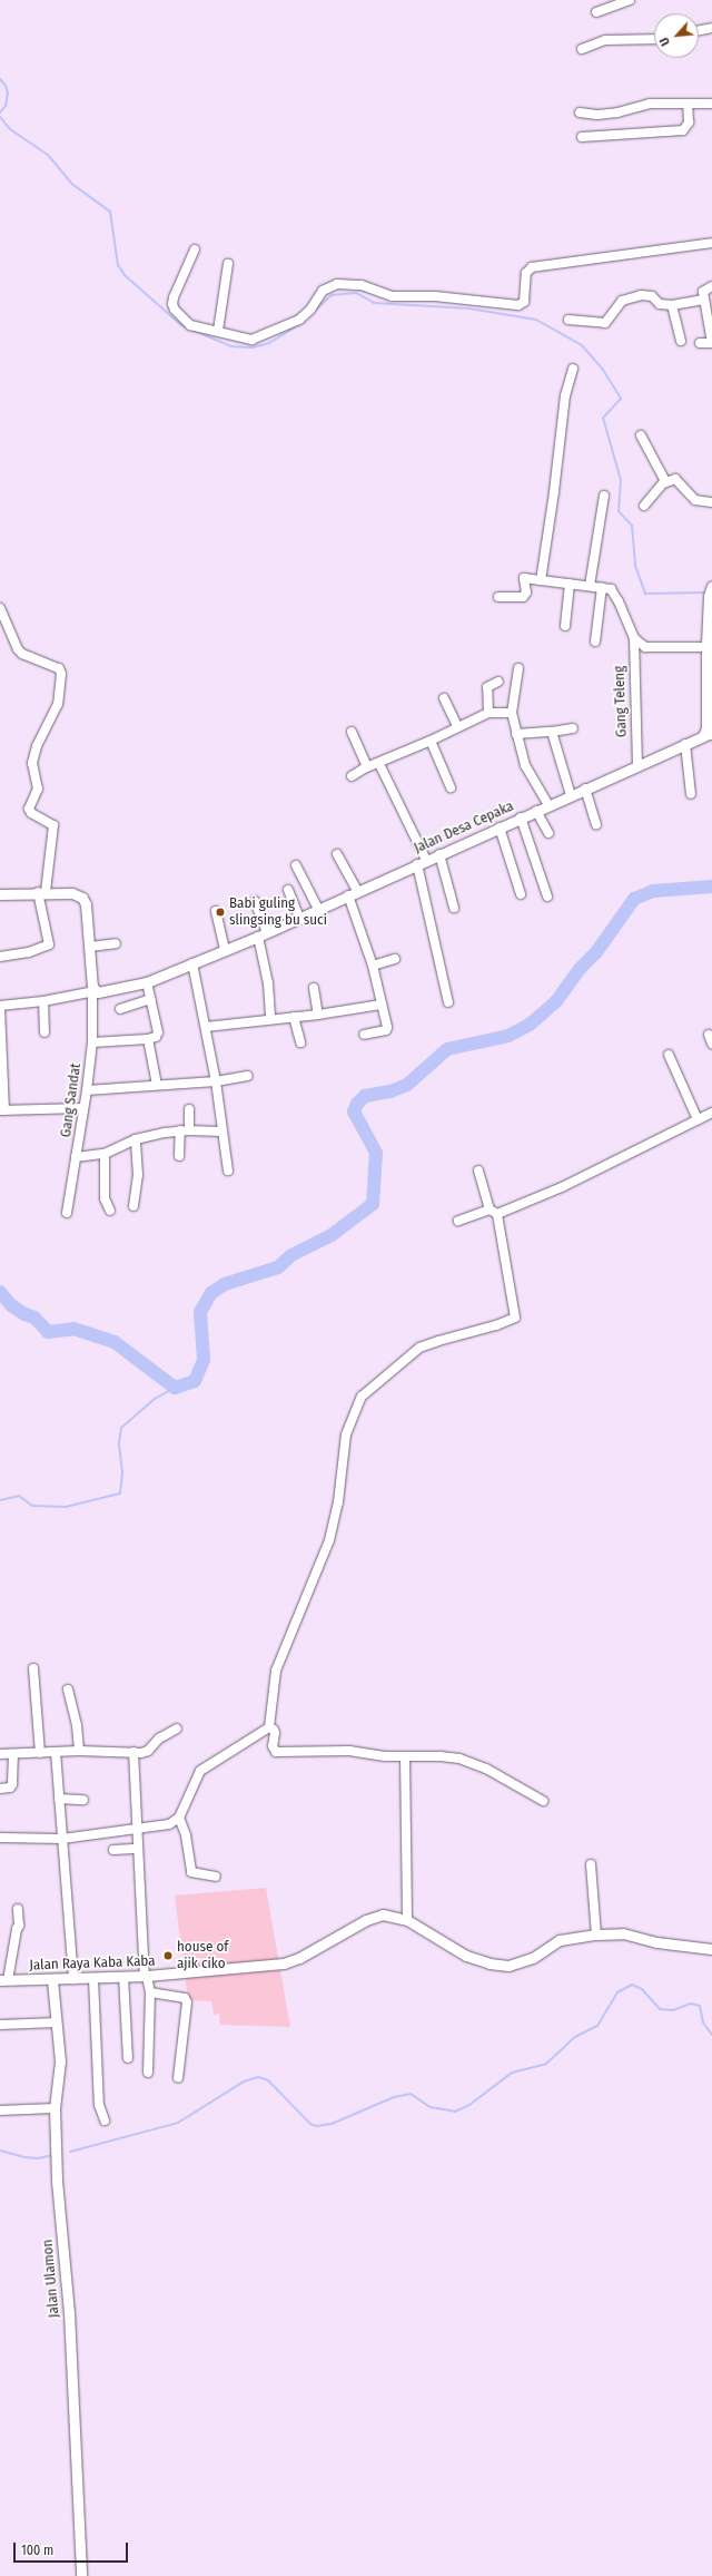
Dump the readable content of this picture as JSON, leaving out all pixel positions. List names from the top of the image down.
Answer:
{
  "streets": {
    "street": [
      "Gang Teleng",
      "Jalan Desa Cepaka",
      "Gang Sandat",
      "Jalan Raya Kaba Kaba",
      "Jalan Ulamon"
    ]
  },
  "crossings": [
    ["Gang Teleng", "Jalan Desa Cepaka"],
    ["Jalan Desa Cepaka", "Gang Sandat"],
    ["Jalan Raya Kaba Kaba", "Jalan Ulamon"]
  ],
  "places": ["Babi guling slingsing bu suci", "house of ajik ciko"],
  "scale_bar": "100 m",
  "north": "bottom left"
}
